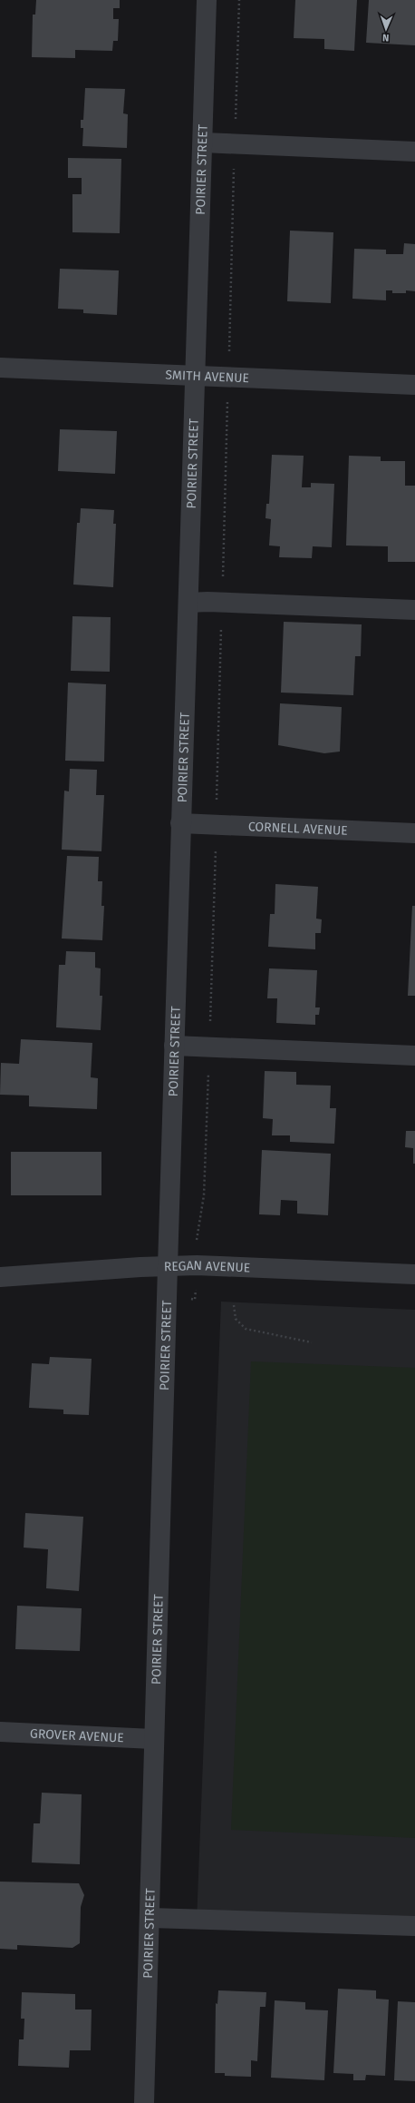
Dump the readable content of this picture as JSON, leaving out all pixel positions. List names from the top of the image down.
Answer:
{
  "streets": {
    "street": [
      "POIRIER STREET",
      "SMITH AVENUE",
      "CORNELL AVENUE",
      "REGAN AVENUE",
      "GROVER AVENUE"
    ]
  },
  "crossings": [
    ["POIRIER STREET", "SMITH AVENUE"],
    ["POIRIER STREET", "CORNELL AVENUE"],
    ["POIRIER STREET", "REGAN AVENUE"],
    ["POIRIER STREET", "GROVER AVENUE"]
  ],
  "north": "bottom"
}
